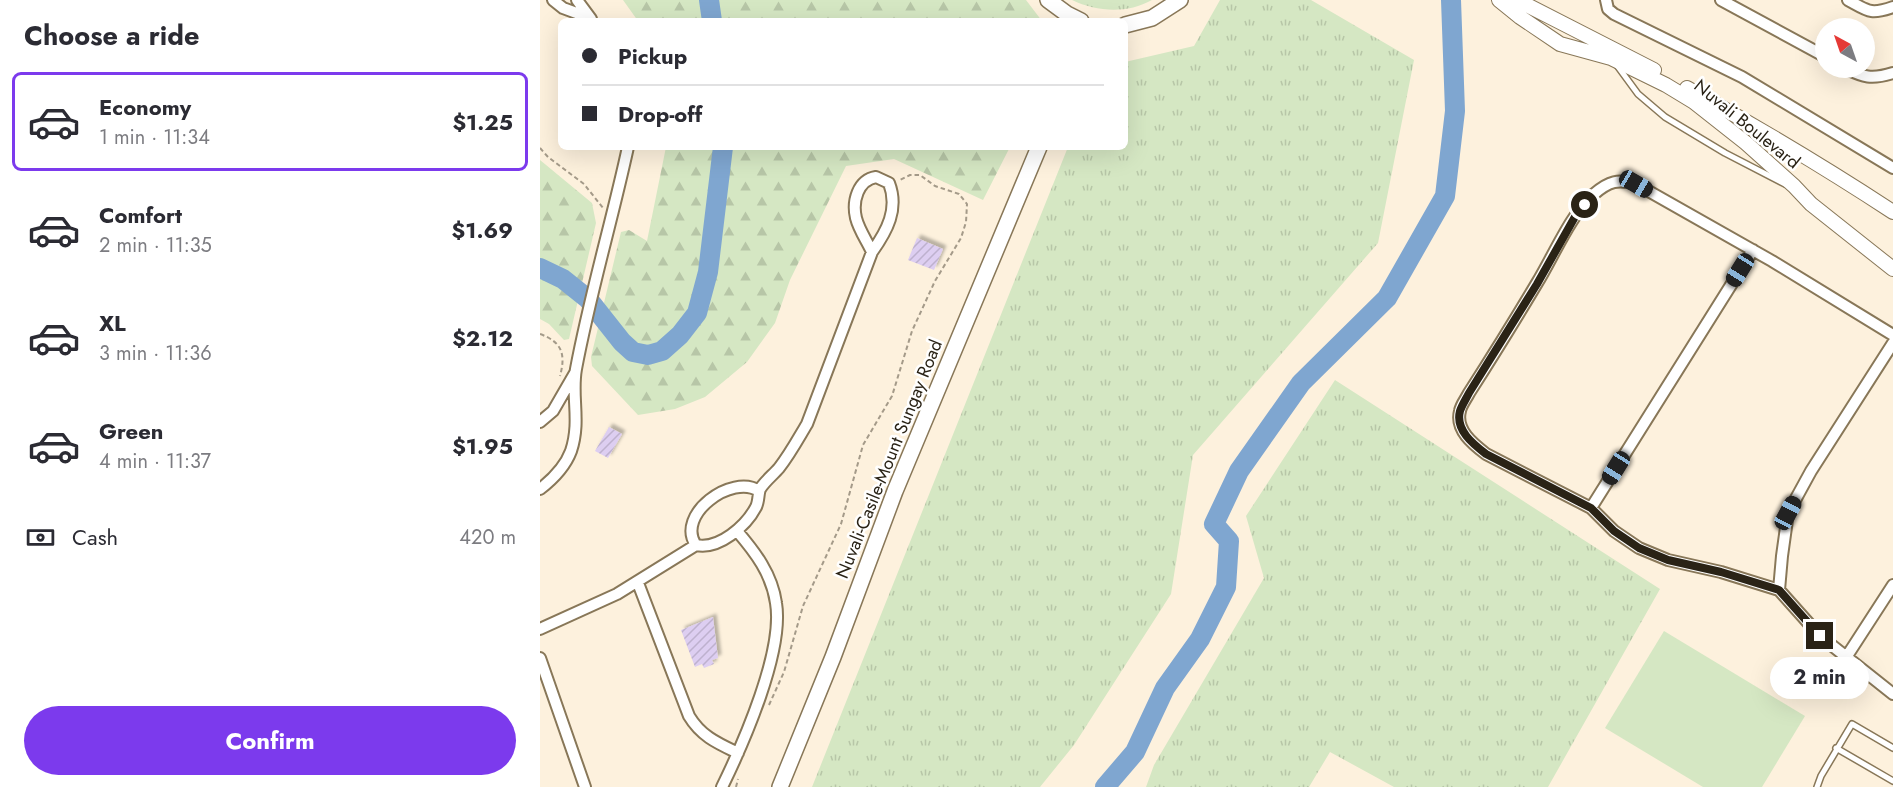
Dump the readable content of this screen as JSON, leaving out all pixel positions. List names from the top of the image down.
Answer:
{
  "streets": {
    "main road": ["Nuvali-Casile-Mount Sungay Road"],
    "street": ["Nuvali Boulevard"]
  },
  "north": "top left",
  "page": {
    "heading": "Choose a ride",
    "banner": ["Pickup", "Drop-off"],
    "list": [
      {
        "name": "Economy",
        "note": "1 min · 11:34",
        "value": "$1.25"
      },
      {
        "name": "Comfort",
        "note": "2 min · 11:35",
        "value": "$1.69"
      },
      {
        "name": "XL",
        "note": "3 min · 11:36",
        "value": "$2.12"
      },
      {
        "name": "Green",
        "note": "4 min · 11:37",
        "value": "$1.95"
      }
    ],
    "pay": ["Cash", "420 m"],
    "bubble": "2 min",
    "buttons": "Confirm"
  }
}
